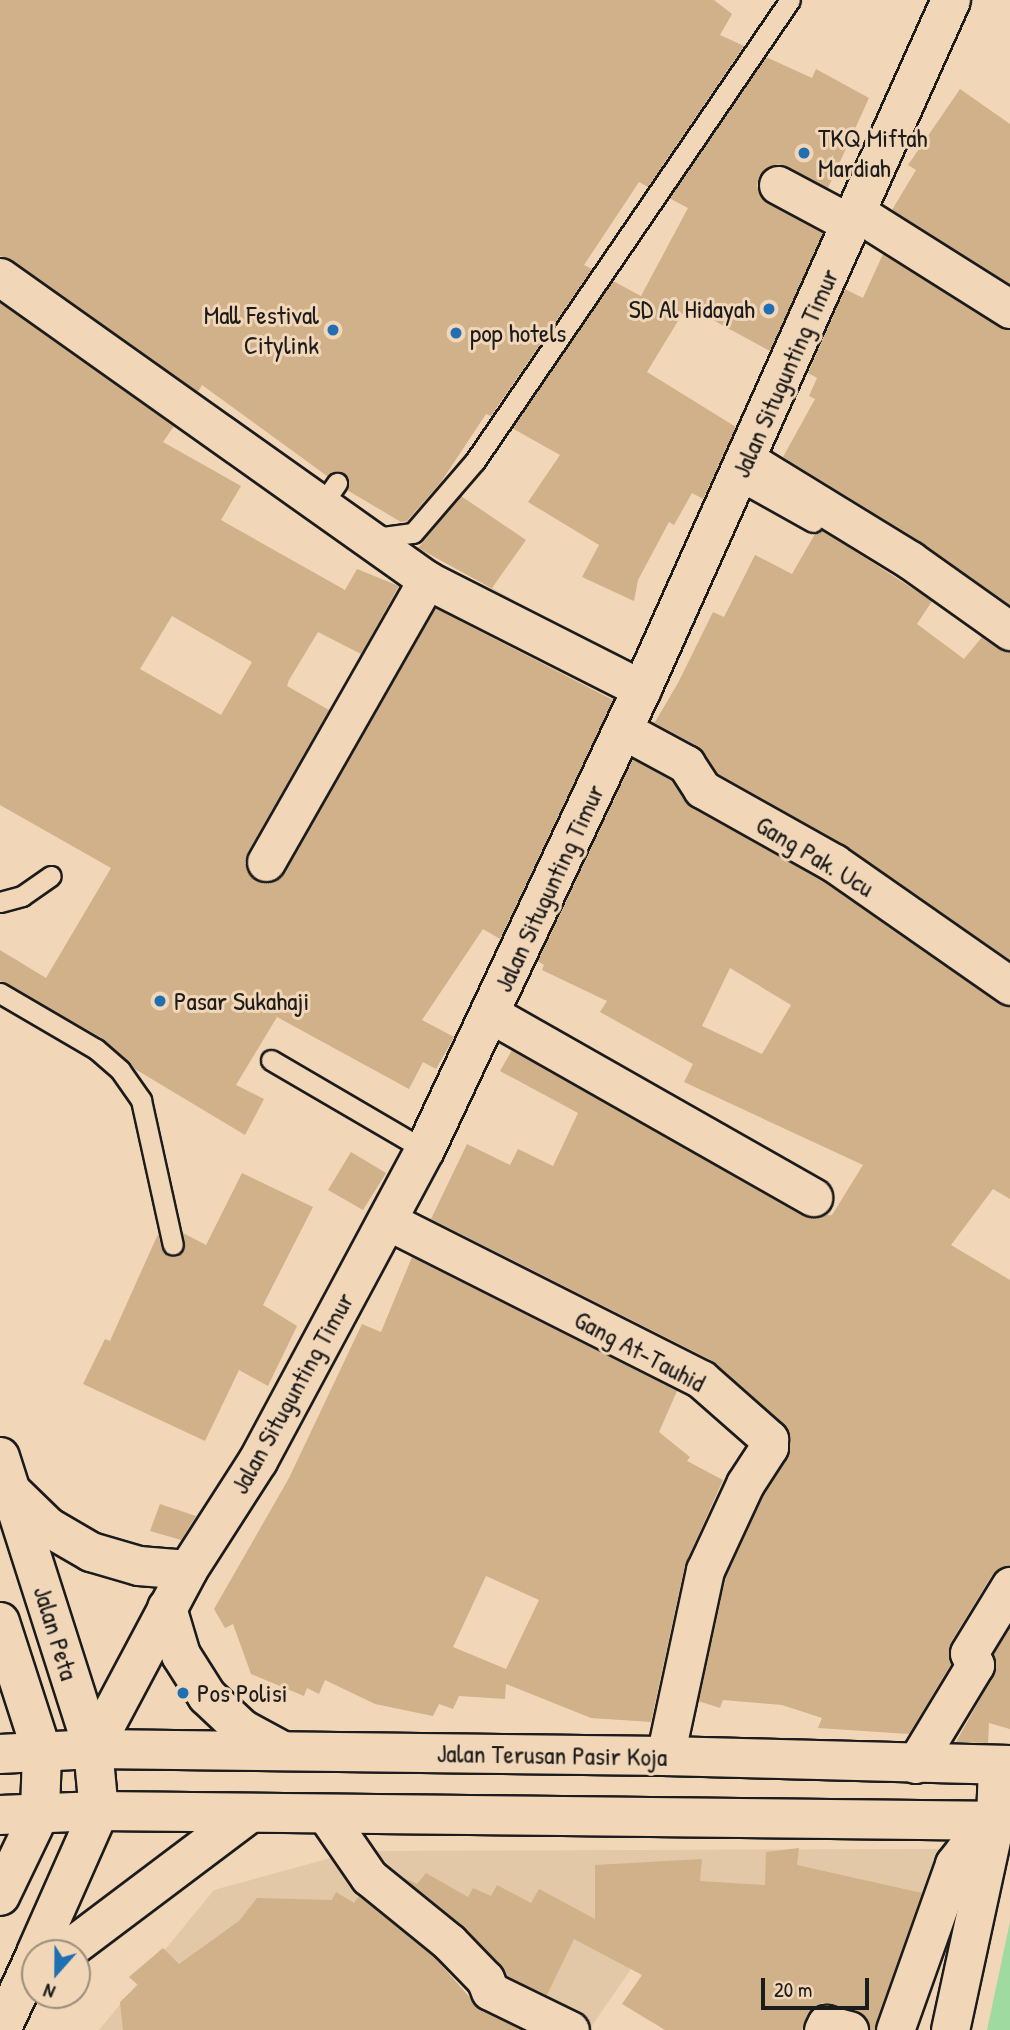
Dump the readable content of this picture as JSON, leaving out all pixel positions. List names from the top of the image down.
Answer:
{
  "streets": {
    "main road": ["Jalan Situgunting Timur", "Jalan Peta", "Jalan Terusan Pasir Koja"],
    "street": ["Gang Pak. Ucu", "Gang At-Tauhid"]
  },
  "crossings": [
    ["Jalan Situgunting Timur", "Gang Pak. Ucu"],
    ["Jalan Situgunting Timur", "Gang At-Tauhid"],
    ["Jalan Situgunting Timur", "Jalan Peta"],
    ["Jalan Situgunting Timur", "Jalan Terusan Pasir Koja"],
    ["Gang At-Tauhid", "Jalan Terusan Pasir Koja"],
    ["Jalan Peta", "Jalan Terusan Pasir Koja"]
  ],
  "places": [
    "TKQ Miftah Mardiah",
    "SD Al Hidayah",
    "Mall Festival Citylink",
    "pop hotels",
    "Pasar Sukahaji",
    "Pos Polisi"
  ],
  "scale_bar": "20 m",
  "north": "bottom"
}
